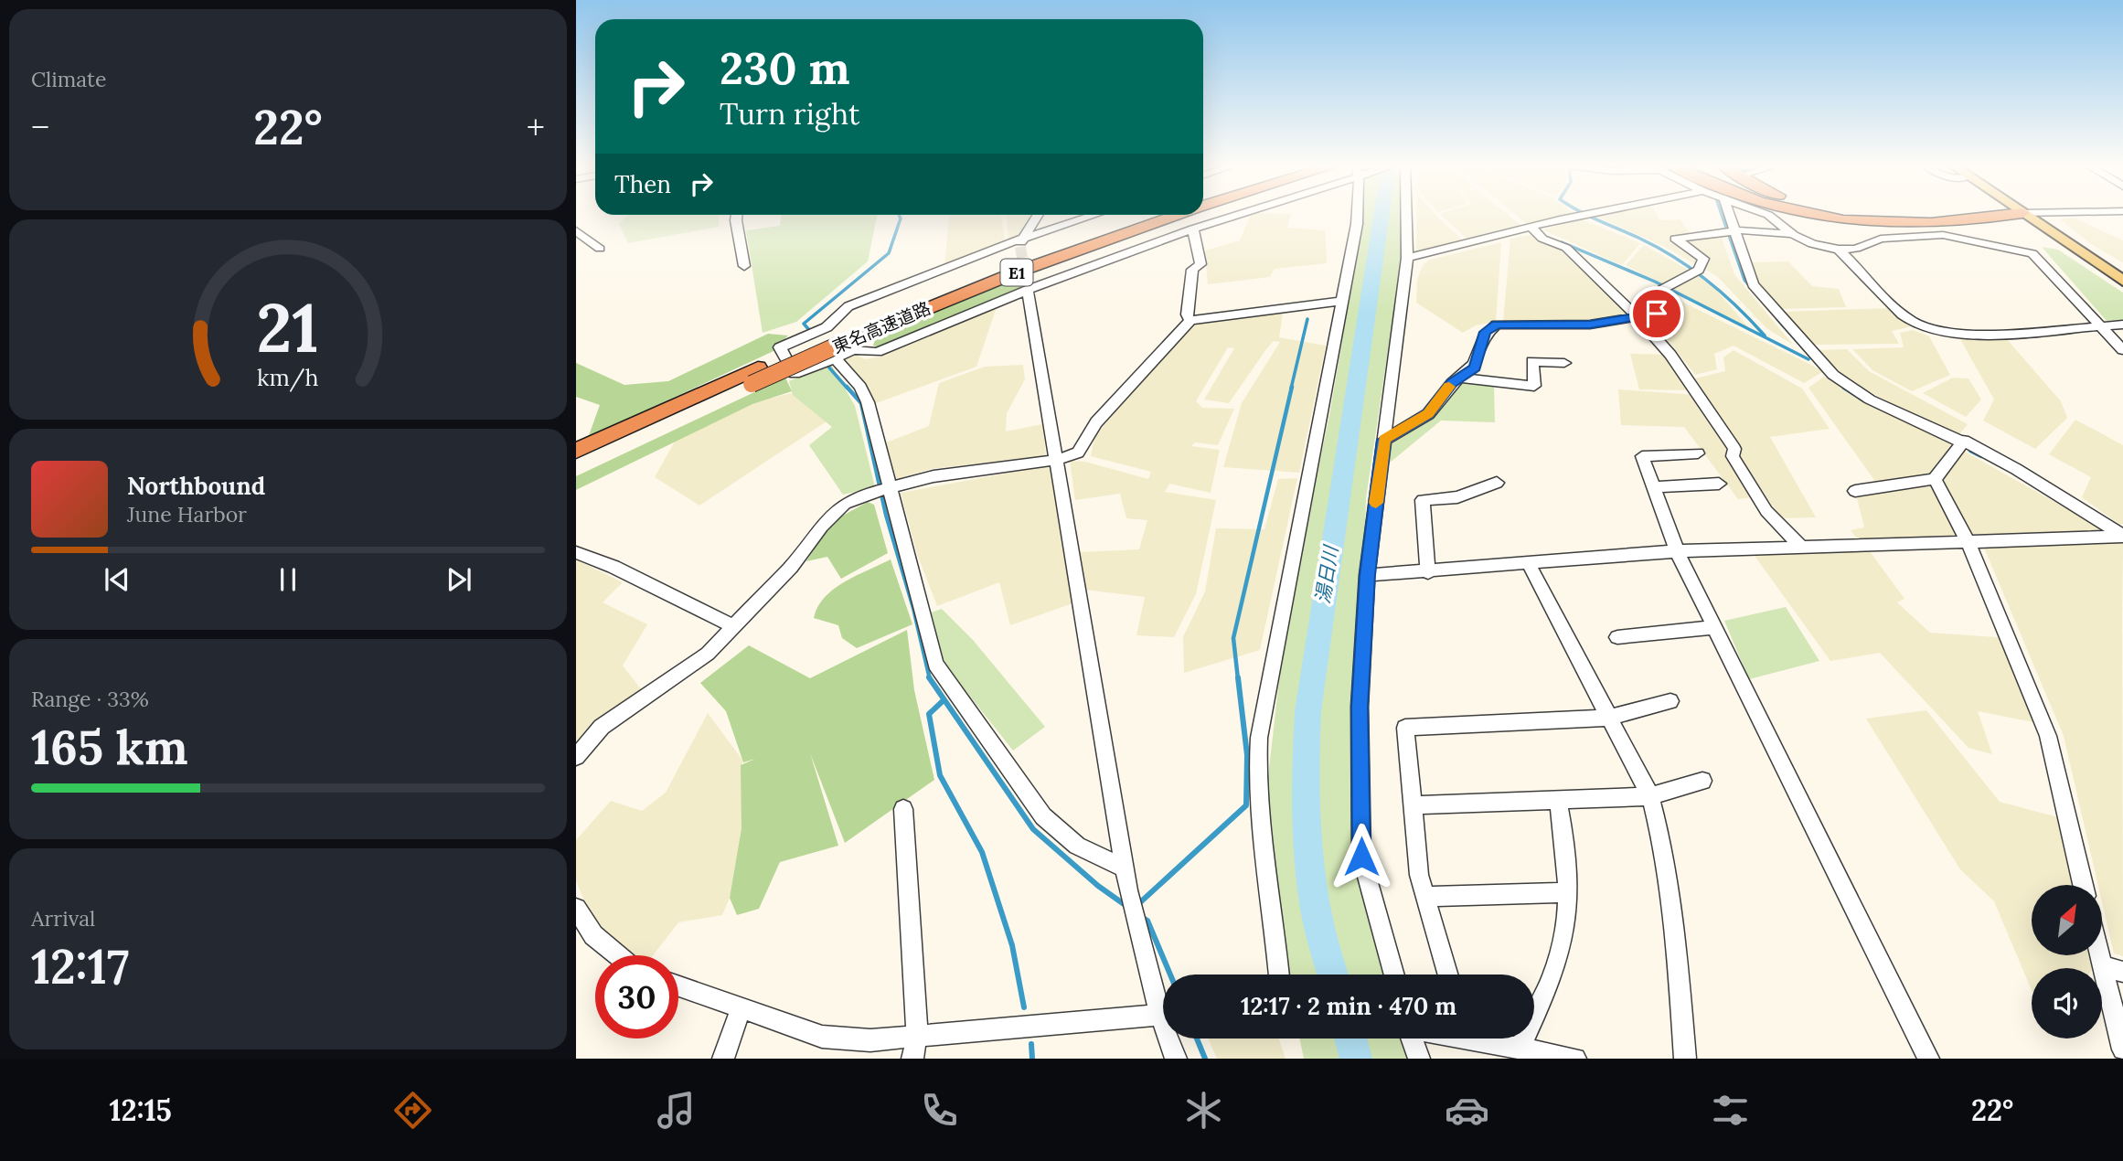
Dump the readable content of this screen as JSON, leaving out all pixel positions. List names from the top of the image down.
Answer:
{
  "streets": {
    "highway": ["E1", "東名高速道路"]
  },
  "water": ["湯日川"],
  "north": "top right",
  "page": {
    "tile": [
      "Climate",
      ["Range · 33%", "165 km"],
      ["Arrival", "12:17"]
    ],
    "turn": ["230 m", "Turn right"],
    "heat": ["−", "22°", "+"],
    "then": "Then",
    "song": ["Northbound", "June Harbor"],
    "limit": "30",
    "trip": "12:17 · 2 min · 470 m",
    "tabs": ["12:15", "22°"],
    "gauge": ["21", "km/h"]
  }
}
